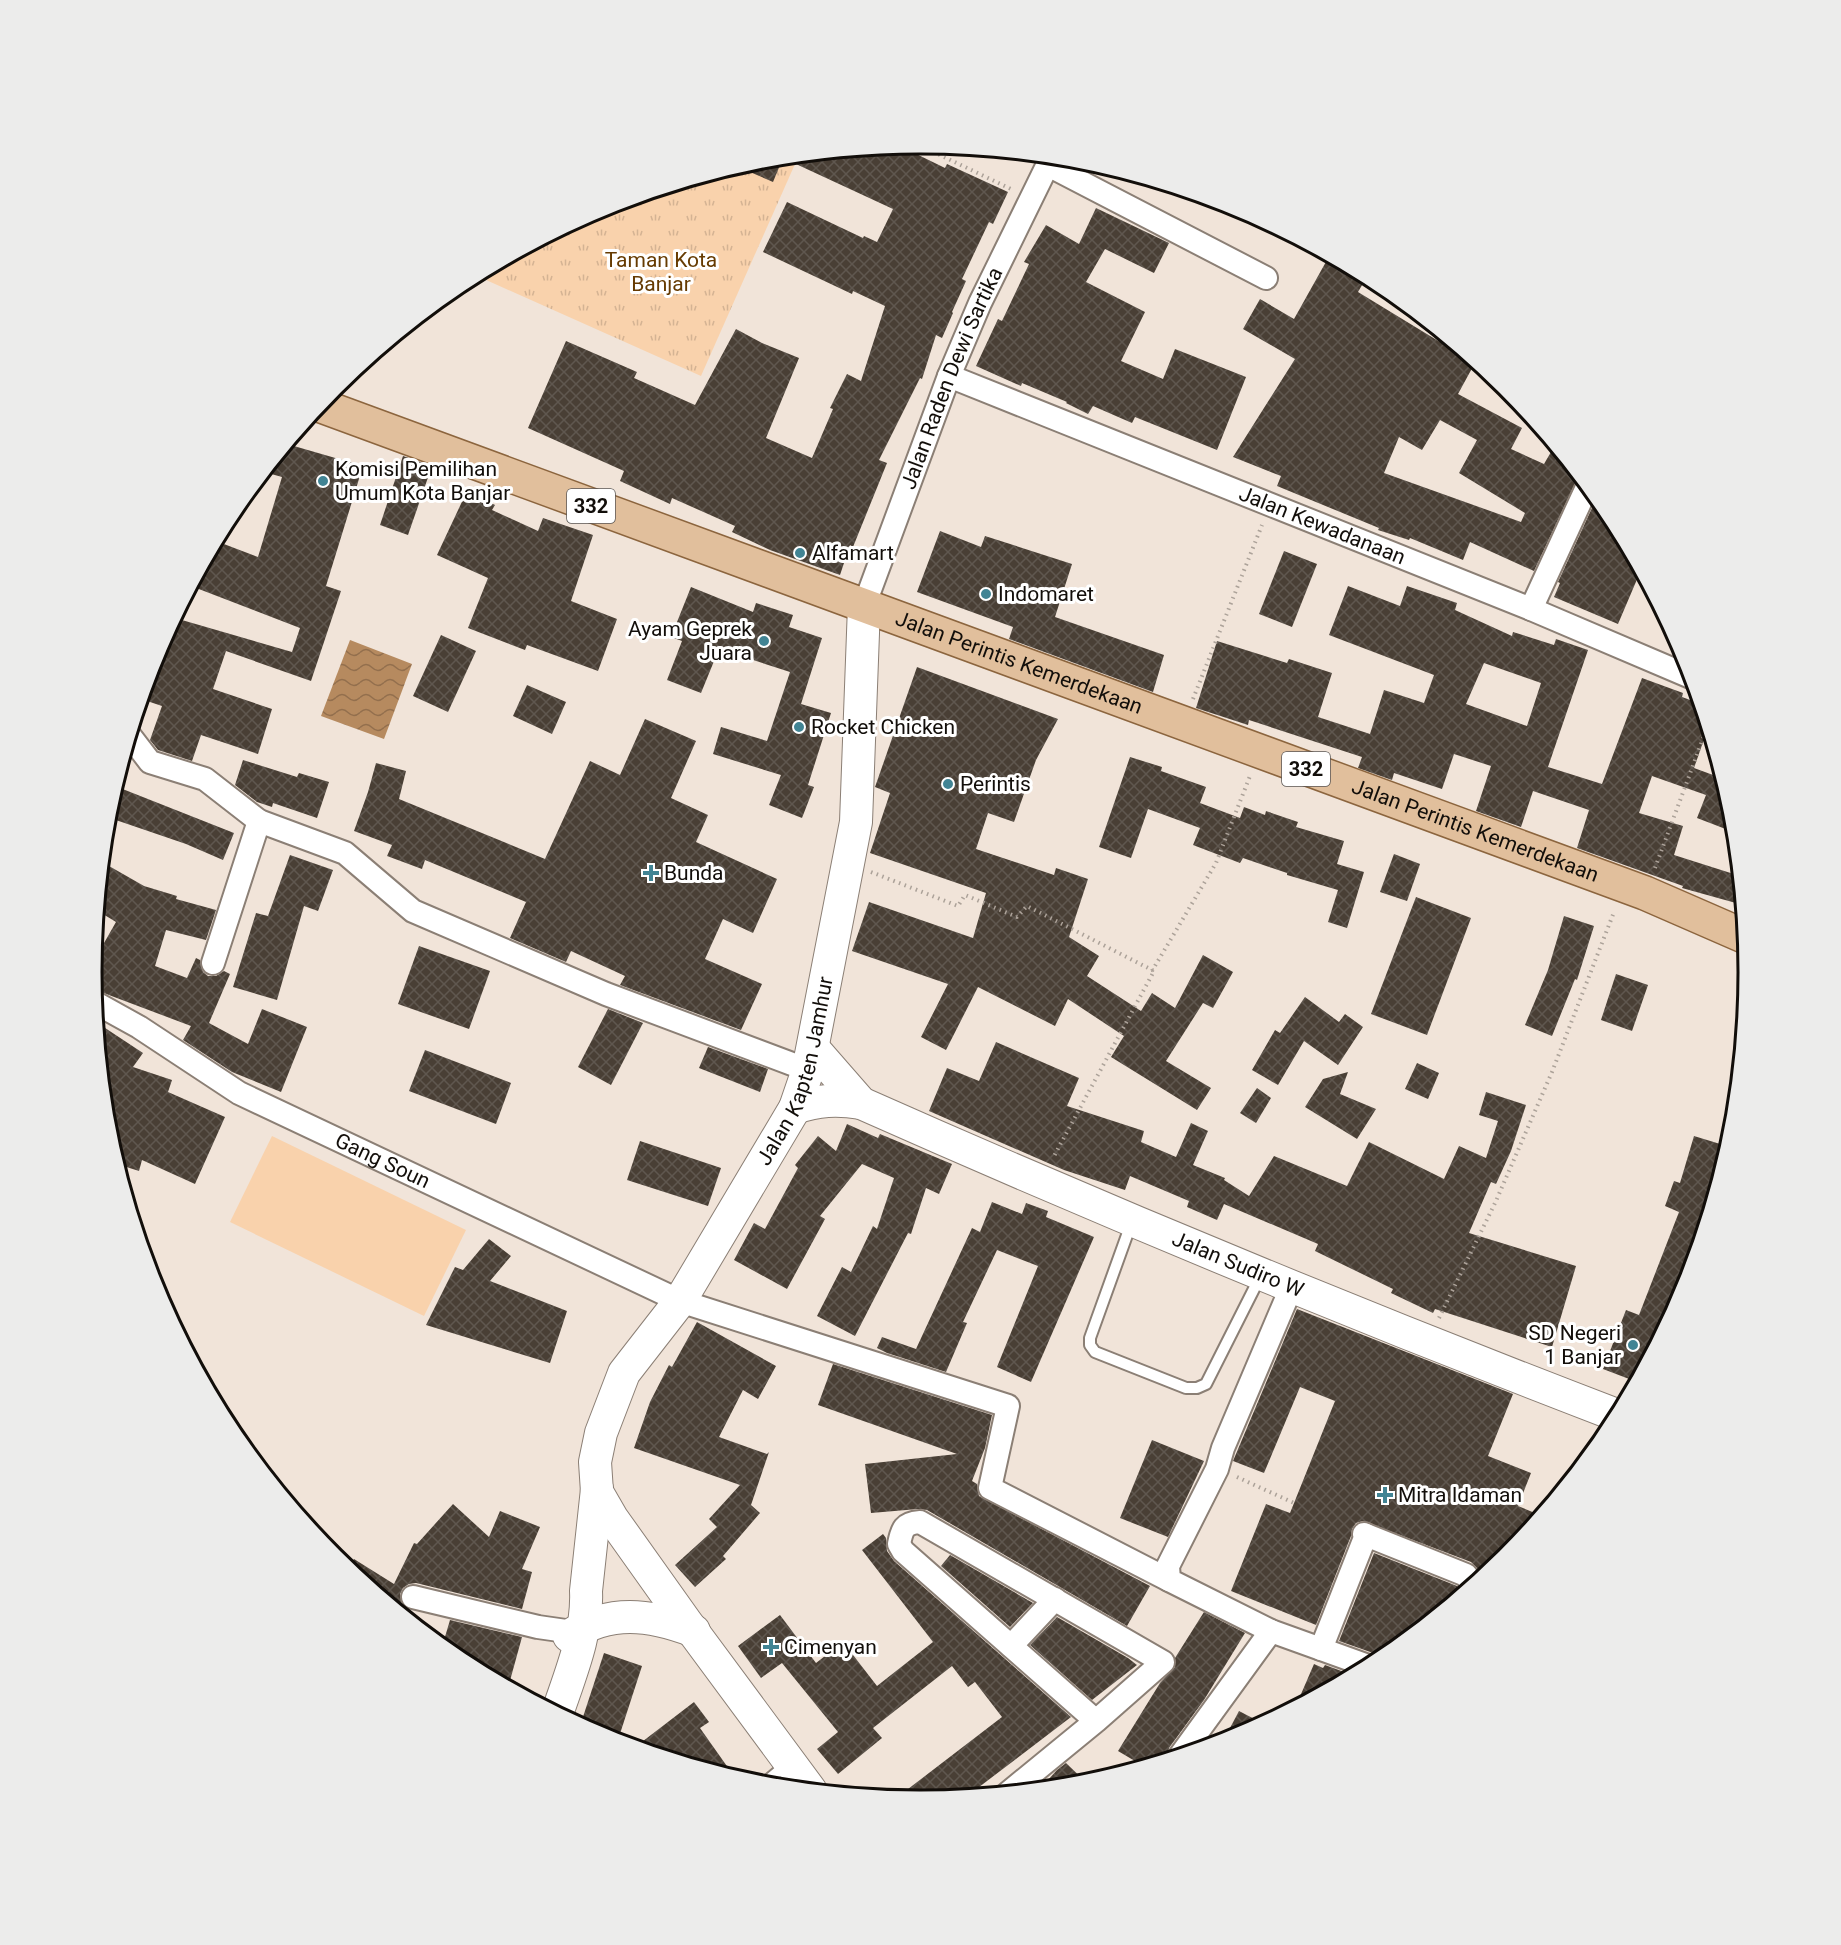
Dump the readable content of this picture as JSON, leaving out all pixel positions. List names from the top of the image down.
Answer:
{
  "streets": {
    "main road": ["332", "Jalan Perintis Kemerdekaan"],
    "street": [
      "Jalan Raden Dewi Sartika",
      "Jalan Kewadanaan",
      "Jalan Kapten Jamhur",
      "Gang Soun",
      "Jalan Sudiro W"
    ]
  },
  "crossings": [
    ["Jalan Raden Dewi Sartika", "332"],
    ["Jalan Raden Dewi Sartika", "Jalan Kewadanaan"],
    ["Jalan Raden Dewi Sartika", "Jalan Perintis Kemerdekaan"],
    ["Jalan Raden Dewi Sartika", "Jalan Kapten Jamhur"],
    ["332", "Jalan Perintis Kemerdekaan"],
    ["332", "Jalan Kapten Jamhur"],
    ["Jalan Perintis Kemerdekaan", "Jalan Kapten Jamhur"],
    ["Jalan Kapten Jamhur", "Gang Soun"]
  ],
  "parks": ["Taman Kota Banjar"],
  "places": {
    "other": [
      "Komisi Pemilihan Umum Kota Banjar",
      "Alfamart",
      "Indomaret",
      "Ayam Geprek Juara",
      "Rocket Chicken",
      "Perintis",
      "SD Negeri 1 Banjar"
    ],
    "health": ["Bunda", "Mitra Idaman", "Cimenyan"]
  }
}
